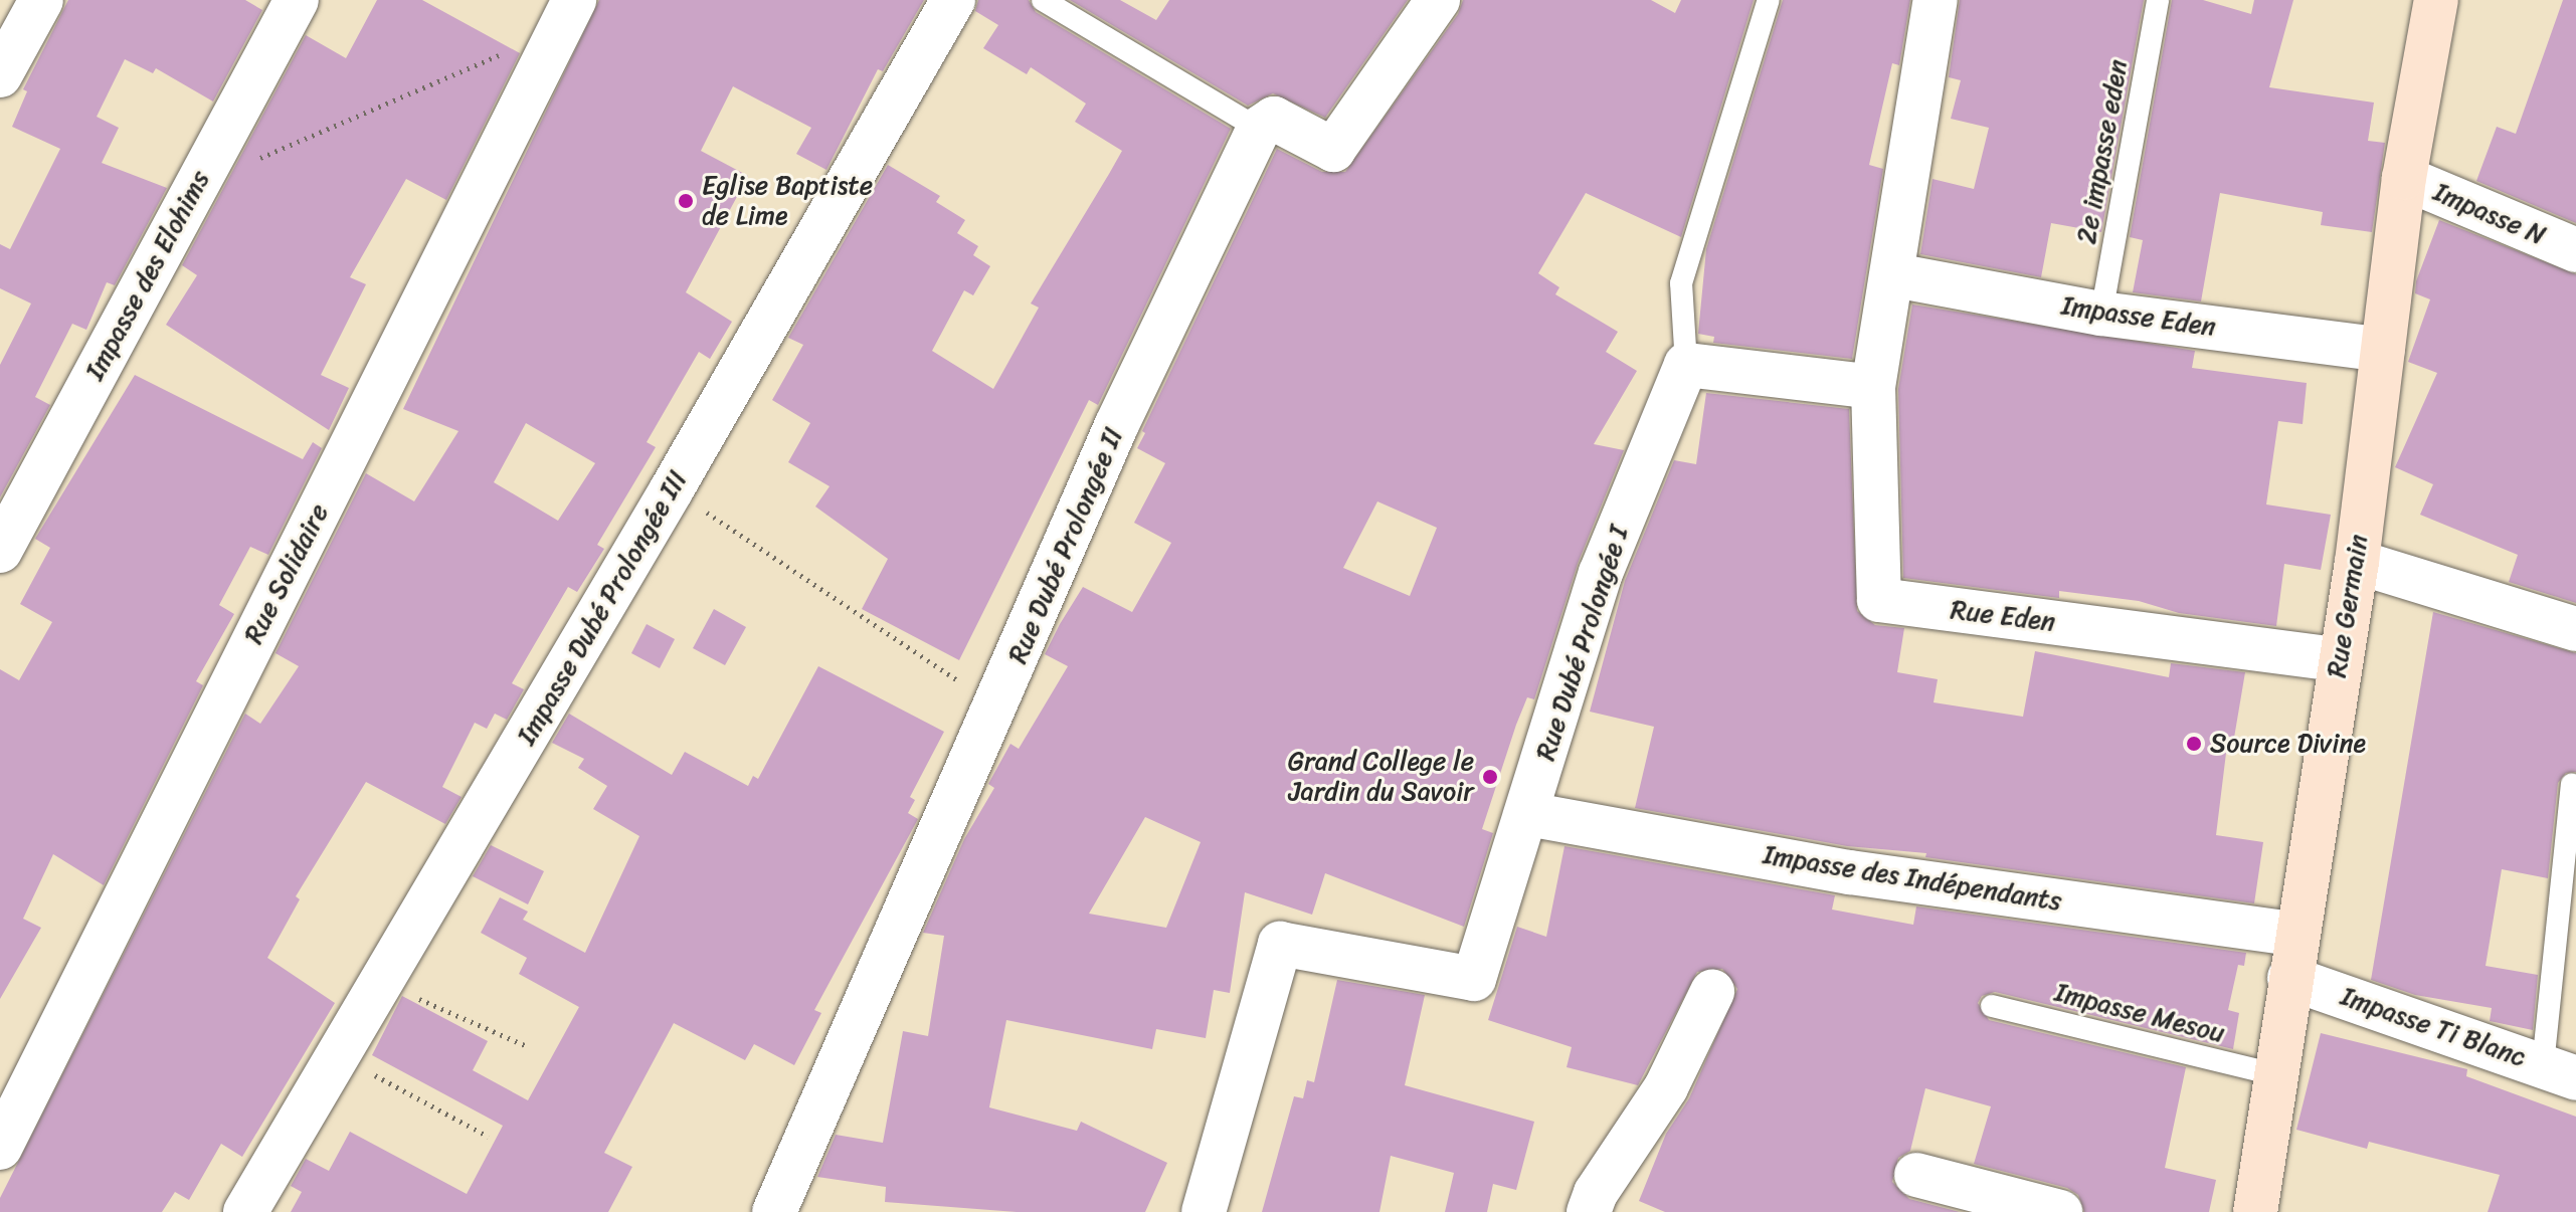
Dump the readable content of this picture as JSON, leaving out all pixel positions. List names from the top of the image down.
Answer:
{
  "streets": {
    "street": [
      "Impasse N",
      "Impasse des Elohims",
      "Impasse Eden",
      "Rue Dubé Prolongée II",
      "Rue Solidaire",
      "Rue Germain",
      "Impasse Dubé Prolongée III",
      "Rue Eden",
      "Rue Dubé Prolongée I",
      "Impasse des Indépendants",
      "Impasse Ti Blanc"
    ],
    "lane": ["2e impasse eden", "Impasse Mesou"]
  },
  "crossings": [
    ["2e impasse eden", "Impasse Eden"],
    ["Impasse N", "Rue Germain"],
    ["Impasse Eden", "Rue Germain"],
    ["Rue Germain", "Rue Eden"],
    ["Rue Germain", "Impasse des Indépendants"],
    ["Rue Germain", "Impasse Mesou"],
    ["Rue Germain", "Impasse Ti Blanc"],
    ["Rue Dubé Prolongée I", "Impasse des Indépendants"]
  ],
  "places": ["Eglise Baptiste de Lime", "Source Divine", "Grand College le Jardin du Savoir"]
}
